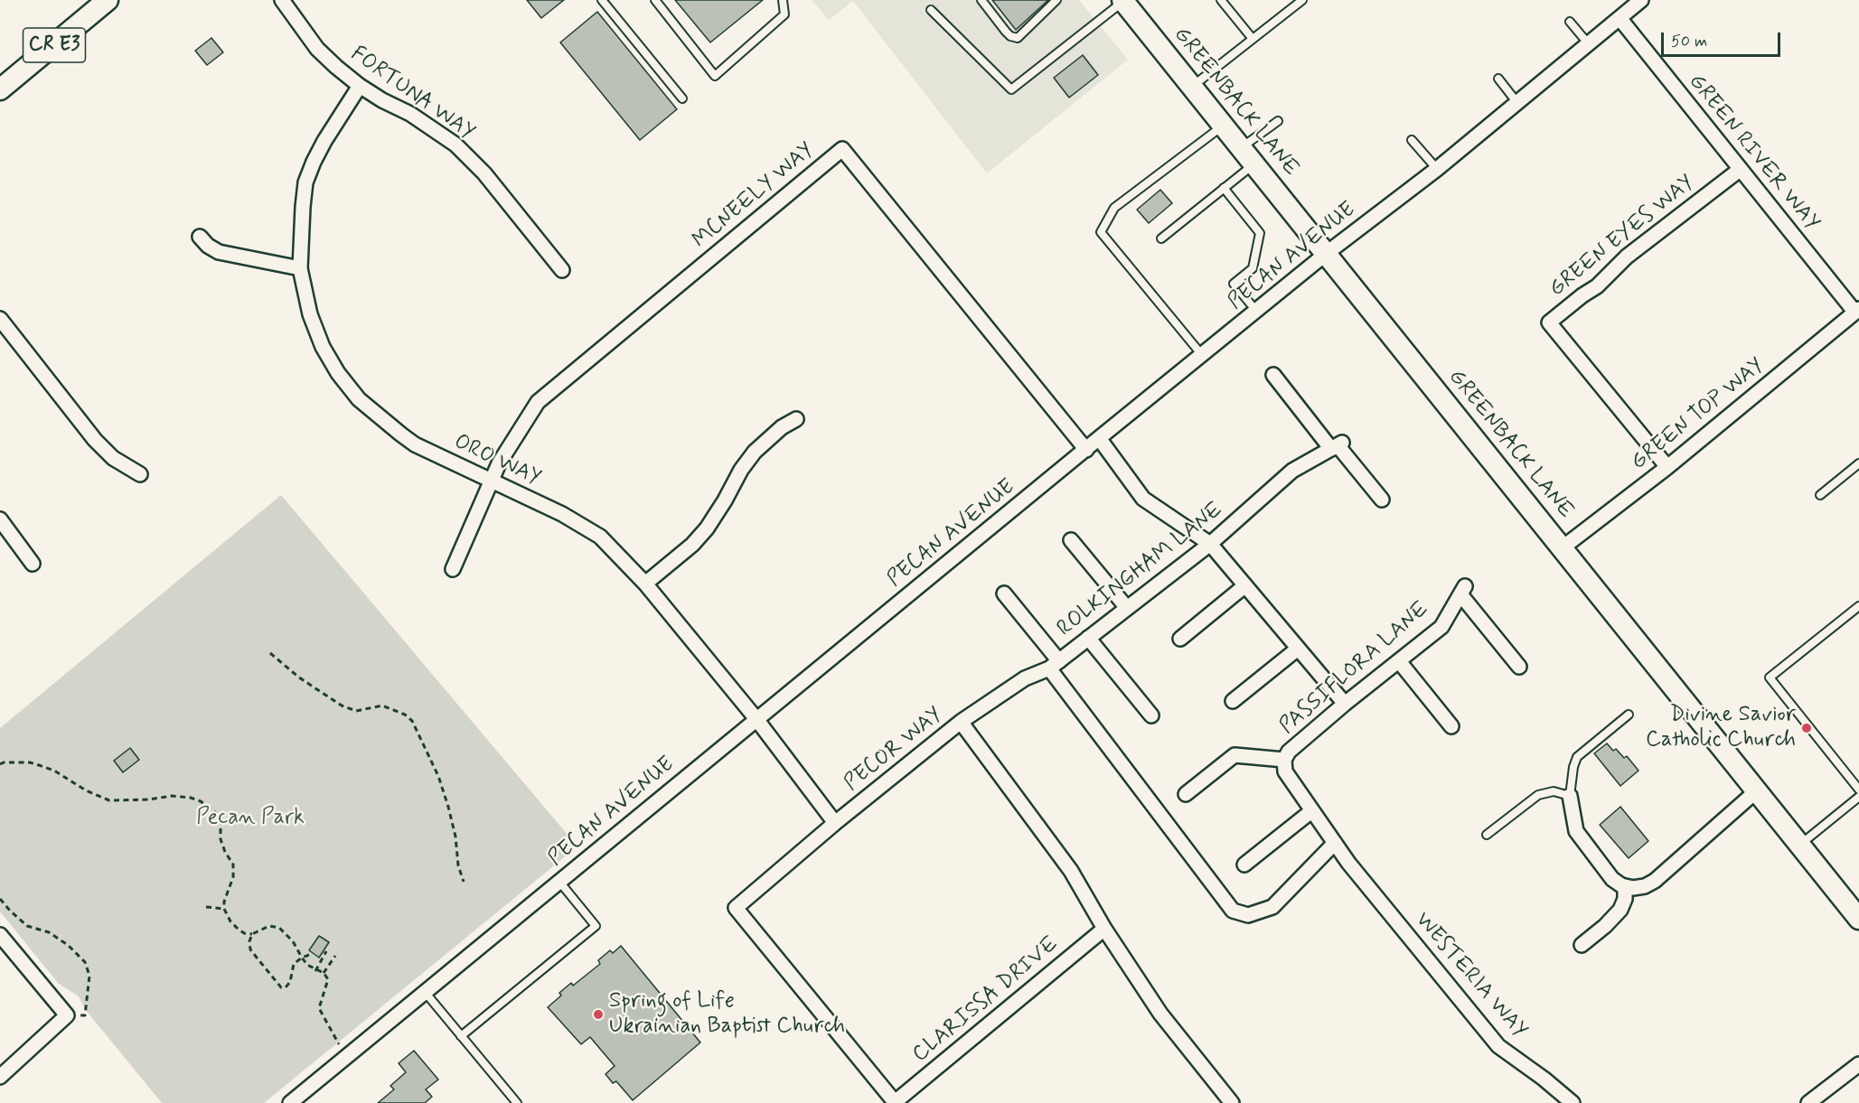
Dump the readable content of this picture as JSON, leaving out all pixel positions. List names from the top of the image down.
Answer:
{
  "streets": {
    "main road": ["CR E3", "GREENBACK LANE"],
    "street": [
      "FORTUNA WAY",
      "GREEN RIVER WAY",
      "MCNEELY WAY",
      "GREEN EYES WAY",
      "PECAN AVENUE",
      "GREEN TOP WAY",
      "ORO WAY",
      "ROLKINGHAM LANE",
      "PASSIFLORA LANE",
      "PECOR WAY",
      "WESTERIA WAY",
      "CLARISSA DRIVE"
    ]
  },
  "crossings": [
    ["FORTUNA WAY", "ORO WAY"],
    ["GREENBACK LANE", "PECAN AVENUE"],
    ["GREENBACK LANE", "GREEN TOP WAY"],
    ["GREEN RIVER WAY", "GREEN EYES WAY"],
    ["GREEN RIVER WAY", "PECAN AVENUE"],
    ["GREEN RIVER WAY", "GREEN TOP WAY"],
    ["MCNEELY WAY", "PECAN AVENUE"],
    ["MCNEELY WAY", "ORO WAY"],
    ["GREEN EYES WAY", "GREEN TOP WAY"],
    ["PECAN AVENUE", "ORO WAY"],
    ["ORO WAY", "PECOR WAY"],
    ["ROLKINGHAM LANE", "PECOR WAY"],
    ["PASSIFLORA LANE", "WESTERIA WAY"],
    ["PECOR WAY", "CLARISSA DRIVE"]
  ],
  "parks": ["Pecan Park"],
  "places": ["Divine Savior Catholic Church", "Spring of Life Ukrainian Baptist Church"],
  "scale_bar": "50 m"
}
